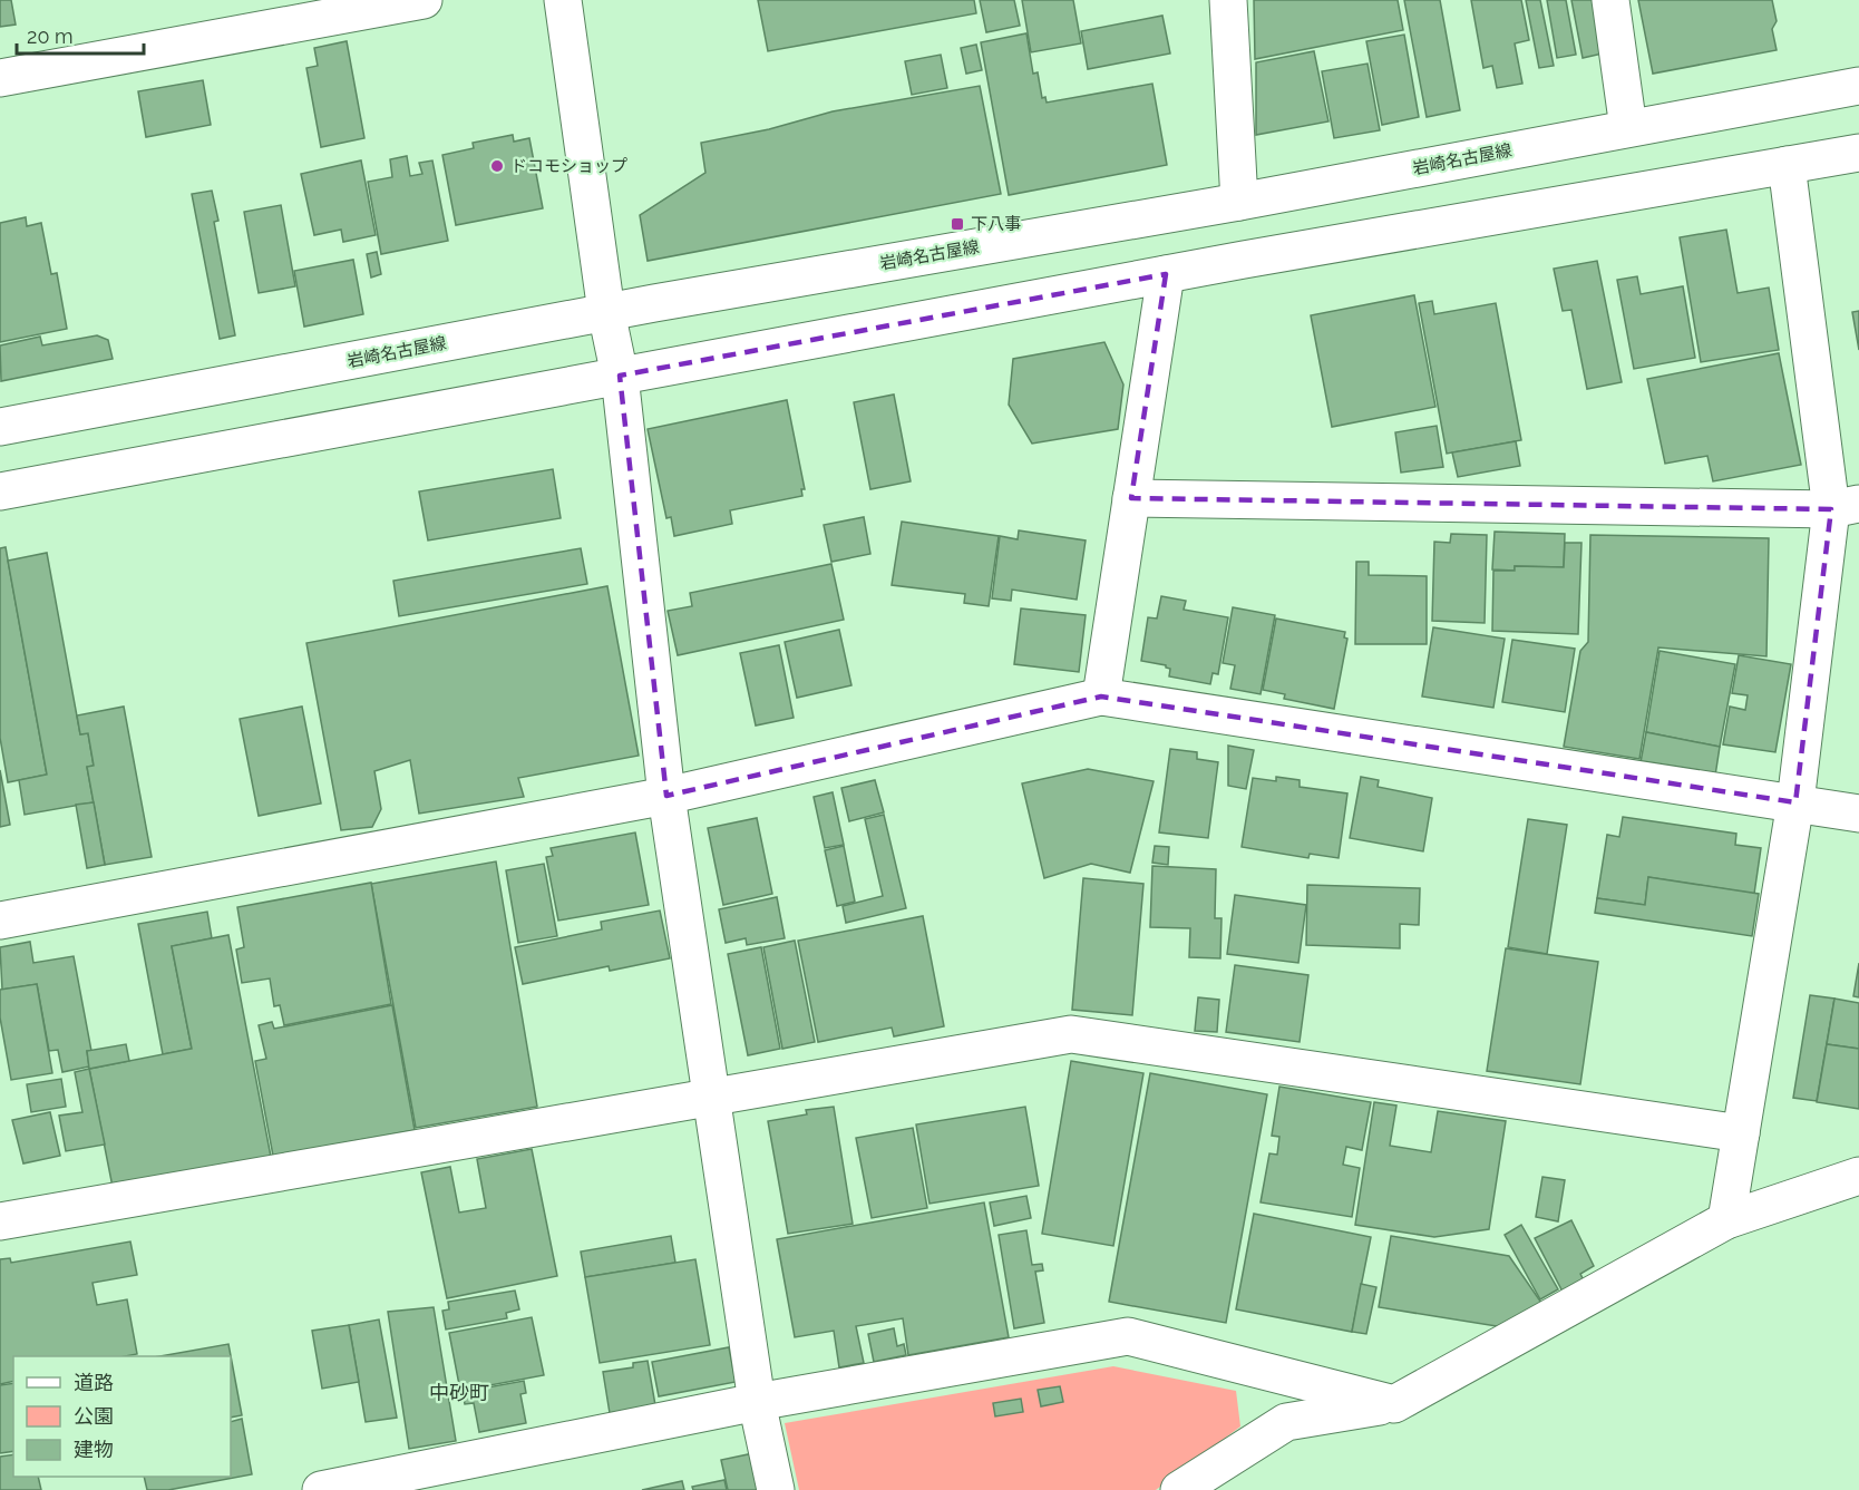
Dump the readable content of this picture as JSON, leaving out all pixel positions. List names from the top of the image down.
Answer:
{
  "streets": {
    "street": ["岩崎名古屋線"]
  },
  "districts": ["中砂町"],
  "places": {
    "other": ["ドコモショップ"],
    "transit": ["下八事"]
  },
  "legend": ["道路", "公園", "建物"],
  "scale_bar": "20 m"
}
